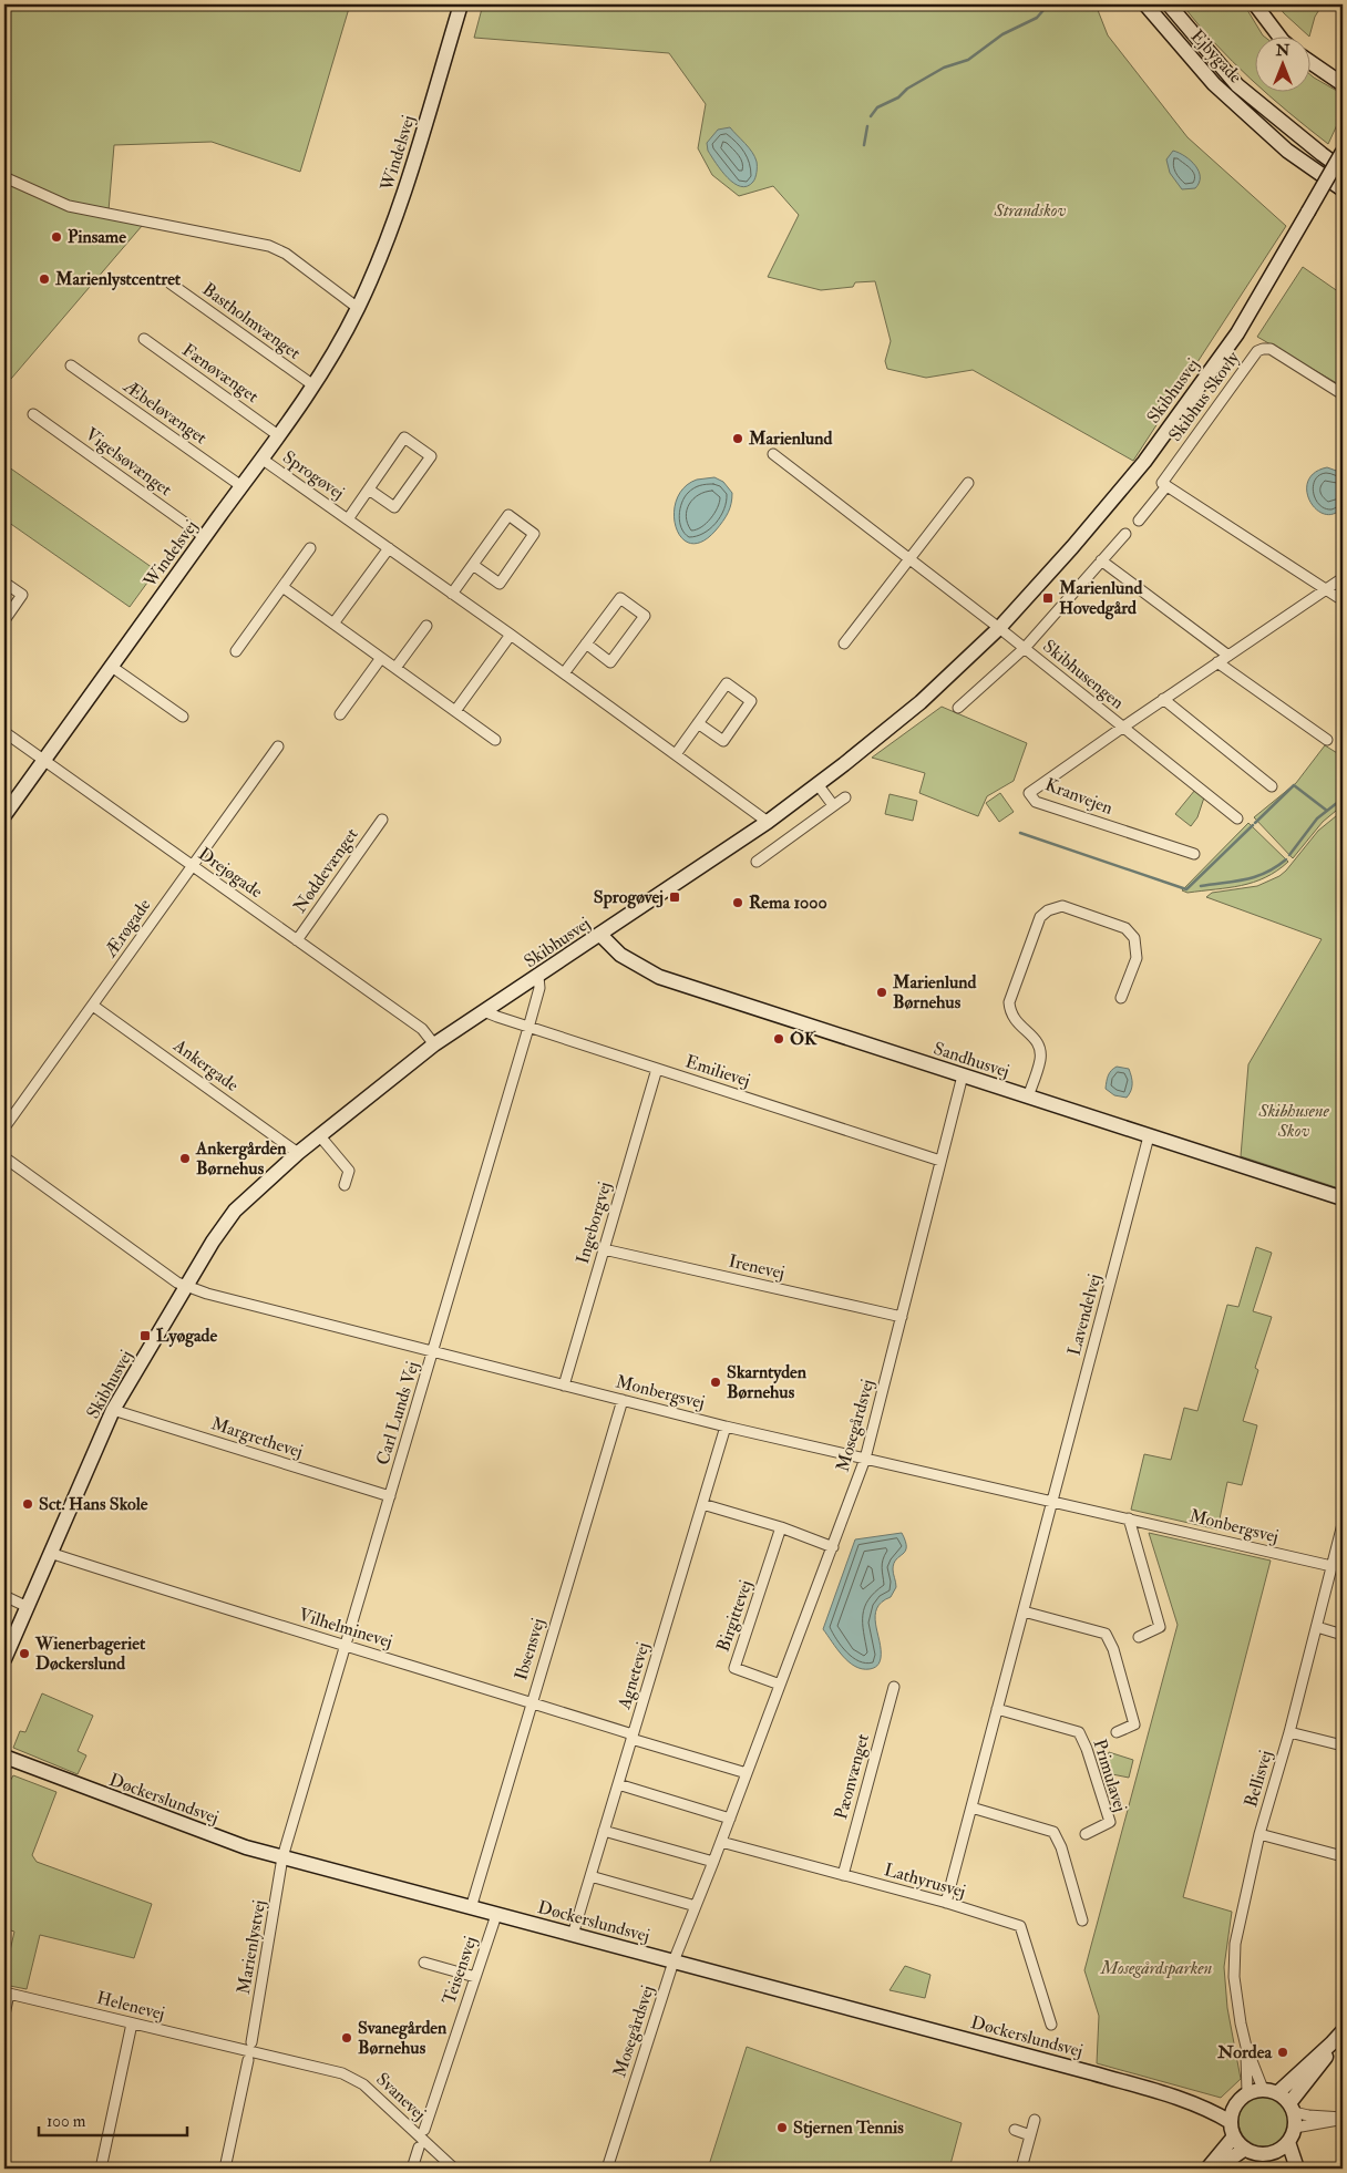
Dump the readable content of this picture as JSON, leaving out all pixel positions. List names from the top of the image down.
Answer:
{
  "streets": {
    "street": [
      "Ejbygade",
      "Windelsvej",
      "Bastholmvænget",
      "Fænøvænget",
      "Skibhusvej",
      "Skibhus Skovly",
      "Æbeløvænget",
      "Vigelsøvænget",
      "Sprogøvej",
      "Skibhusengen",
      "Kranvejen",
      "Nøddevænget",
      "Drejøgade",
      "Ærøgade",
      "Sandhusvej",
      "Ankergade",
      "Emilievej",
      "Ingeborgvej",
      "Irenevej",
      "Lavendelvej",
      "Monbergsvej",
      "Carl Lunds Vej",
      "Mosegårdsvej",
      "Margrethevej",
      "Birgittevej",
      "Vilhelminevej",
      "Ibsensvej",
      "Agnetevej",
      "Primulavej",
      "Pæonvænget",
      "Bellisvej",
      "Døckerslundsvej",
      "Lathyrusvej",
      "Marienlystvej",
      "Teisensvej",
      "Helenevej",
      "Svanevej"
    ]
  },
  "crossings": [
    ["Windelsvej", "Bastholmvænget"],
    ["Windelsvej", "Fænøvænget"],
    ["Windelsvej", "Æbeløvænget"],
    ["Windelsvej", "Vigelsøvænget"],
    ["Windelsvej", "Sprogøvej"],
    ["Windelsvej", "Drejøgade"],
    ["Skibhusvej", "Sprogøvej"],
    ["Skibhusvej", "Skibhusengen"],
    ["Skibhusvej", "Drejøgade"],
    ["Skibhusvej", "Sandhusvej"],
    ["Skibhusvej", "Ankergade"],
    ["Skibhusvej", "Emilievej"],
    ["Skibhusvej", "Monbergsvej"],
    ["Skibhusvej", "Carl Lunds Vej"],
    ["Skibhusvej", "Margrethevej"],
    ["Skibhusvej", "Vilhelminevej"],
    ["Skibhusengen", "Kranvejen"],
    ["Nøddevænget", "Drejøgade"],
    ["Drejøgade", "Ærøgade"],
    ["Ærøgade", "Ankergade"],
    ["Sandhusvej", "Lavendelvej"],
    ["Sandhusvej", "Mosegårdsvej"],
    ["Emilievej", "Ingeborgvej"],
    ["Emilievej", "Carl Lunds Vej"],
    ["Emilievej", "Mosegårdsvej"],
    ["Ingeborgvej", "Irenevej"],
    ["Ingeborgvej", "Monbergsvej"],
    ["Irenevej", "Mosegårdsvej"],
    ["Lavendelvej", "Monbergsvej"],
    ["Monbergsvej", "Carl Lunds Vej"],
    ["Monbergsvej", "Mosegårdsvej"],
    ["Monbergsvej", "Ibsensvej"],
    ["Monbergsvej", "Agnetevej"],
    ["Monbergsvej", "Bellisvej"],
    ["Carl Lunds Vej", "Margrethevej"],
    ["Carl Lunds Vej", "Vilhelminevej"],
    ["Carl Lunds Vej", "Døckerslundsvej"],
    ["Carl Lunds Vej", "Marienlystvej"],
    ["Mosegårdsvej", "Birgittevej"],
    ["Mosegårdsvej", "Døckerslundsvej"],
    ["Mosegårdsvej", "Lathyrusvej"],
    ["Vilhelminevej", "Ibsensvej"],
    ["Vilhelminevej", "Agnetevej"],
    ["Ibsensvej", "Døckerslundsvej"],
    ["Agnetevej", "Døckerslundsvej"],
    ["Pæonvænget", "Lathyrusvej"],
    ["Bellisvej", "Døckerslundsvej"],
    ["Døckerslundsvej", "Marienlystvej"],
    ["Døckerslundsvej", "Teisensvej"],
    ["Marienlystvej", "Helenevej"],
    ["Marienlystvej", "Svanevej"],
    ["Helenevej", "Svanevej"]
  ],
  "parks": ["Strandskov", "Skibhusene Skov", "Mosegårdsparken"],
  "places": {
    "other": [
      "Pinsame",
      "Marienlystcentret",
      "Marienlund",
      "Rema 1000",
      "Marienlund Børnehus",
      "OK",
      "Ankergården Børnehus",
      "Skarntyden Børnehus",
      "Sct. Hans Skole",
      "Wienerbageriet Døckerslund",
      "Svanegården Børnehus",
      "Nordea",
      "Stjernen Tennis"
    ],
    "transit": ["Marienlund Hovedgård", "Sprogøvej", "Lyøgade"]
  },
  "scale_bar": "100 m",
  "north": "top"
}
